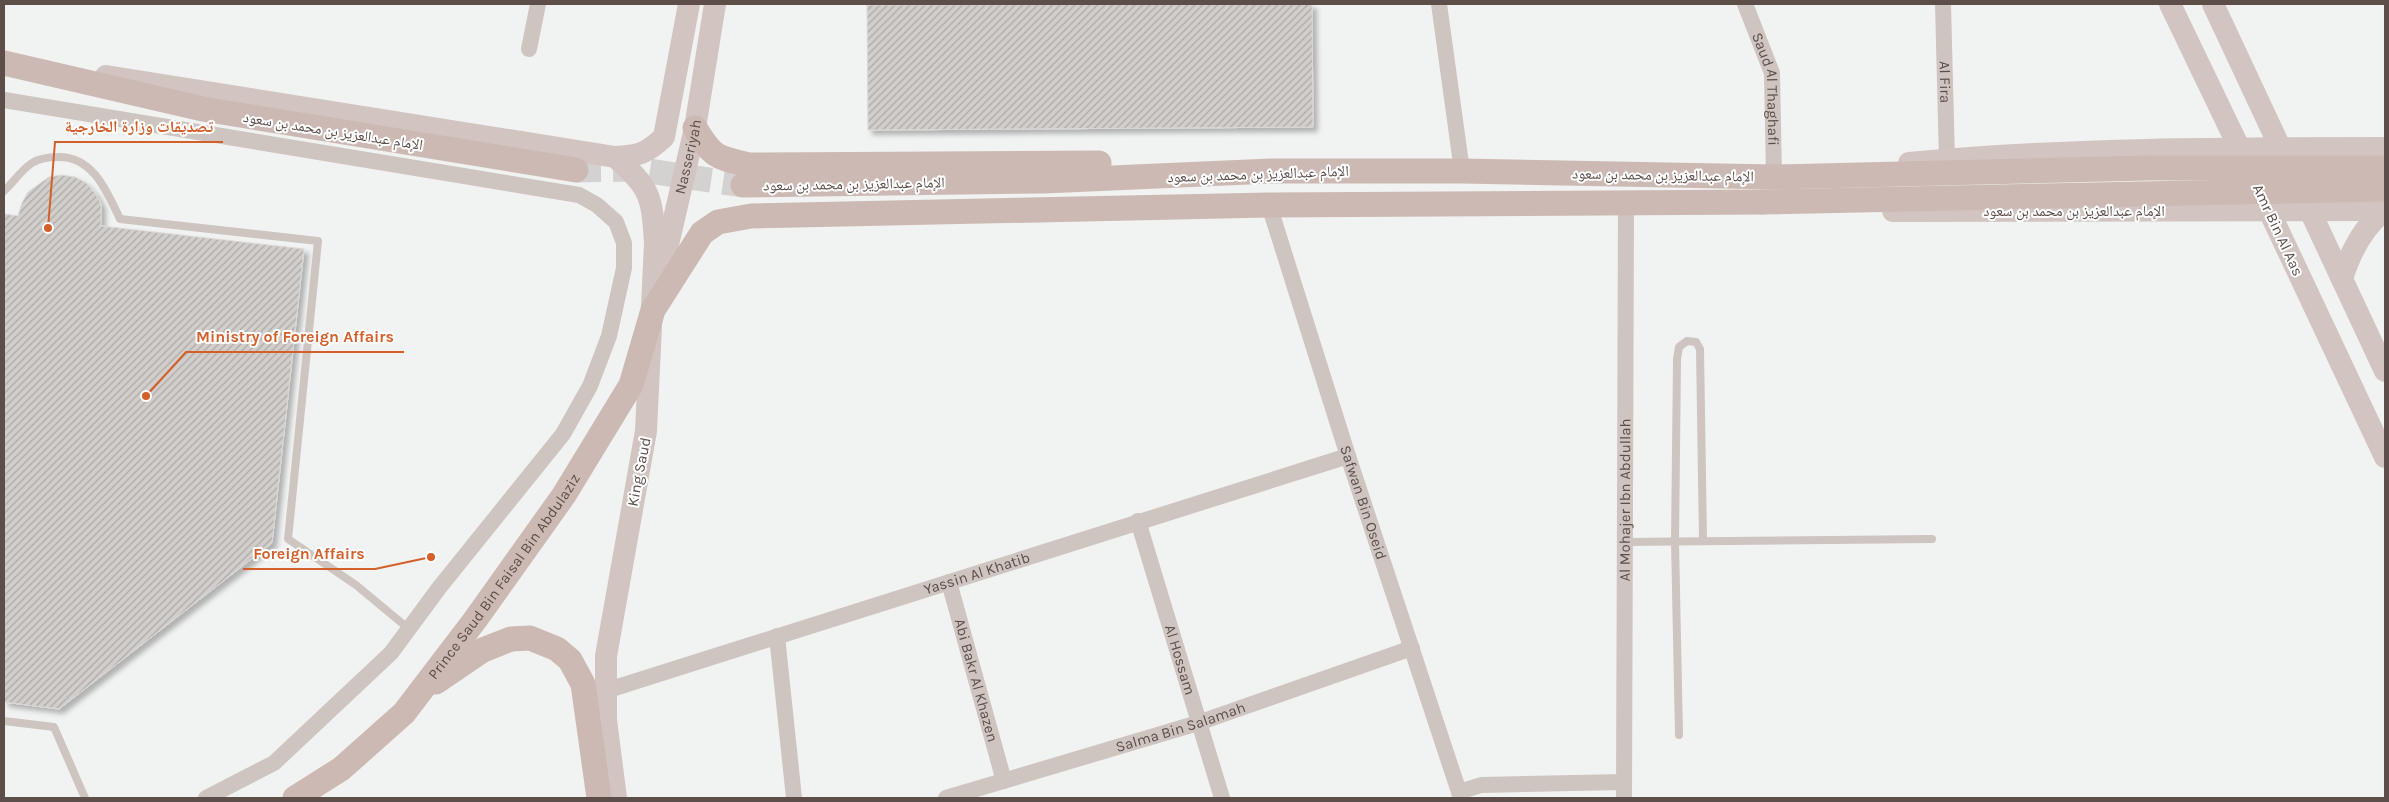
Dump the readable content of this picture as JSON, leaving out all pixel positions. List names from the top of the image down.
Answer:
{
  "streets": {
    "main road": [
      "الإمام عبدالعزيز بن محمد بن سعود",
      "Nasseriyah",
      "Amr Bin Al Aas",
      "King Saud",
      "Prince Saud Bin Faisal Bin Abdulaziz"
    ],
    "street": [
      "Al Fira",
      "Saud Al Thaghafi",
      "Al Mohajer Ibn Abdullah",
      "Safwan Bin Oseid",
      "Yassin Al Khatib",
      "Al Hossam",
      "Abi Bakr Al Khazen",
      "Salma Bin Salamah"
    ]
  },
  "crossings": [
    ["Al Fira", "الإمام عبدالعزيز بن محمد بن سعود"],
    ["Saud Al Thaghafi", "الإمام عبدالعزيز بن محمد بن سعود"],
    ["الإمام عبدالعزيز بن محمد بن سعود", "Nasseriyah"],
    ["الإمام عبدالعزيز بن محمد بن سعود", "Amr Bin Al Aas"],
    ["الإمام عبدالعزيز بن محمد بن سعود", "King Saud"],
    ["الإمام عبدالعزيز بن محمد بن سعود", "Al Mohajer Ibn Abdullah"],
    ["الإمام عبدالعزيز بن محمد بن سعود", "Safwan Bin Oseid"],
    ["الإمام عبدالعزيز بن محمد بن سعود", "Prince Saud Bin Faisal Bin Abdulaziz"],
    ["Nasseriyah", "King Saud"],
    ["Nasseriyah", "Prince Saud Bin Faisal Bin Abdulaziz"],
    ["King Saud", "Yassin Al Khatib"],
    ["King Saud", "Prince Saud Bin Faisal Bin Abdulaziz"],
    ["Safwan Bin Oseid", "Yassin Al Khatib"],
    ["Safwan Bin Oseid", "Salma Bin Salamah"],
    ["Yassin Al Khatib", "Al Hossam"],
    ["Yassin Al Khatib", "Abi Bakr Al Khazen"],
    ["Al Hossam", "Salma Bin Salamah"],
    ["Abi Bakr Al Khazen", "Salma Bin Salamah"]
  ],
  "places": ["تصديقات وزارة الخارجية", "Ministry of Foreign Affairs", "Foreign Affairs"]
}
